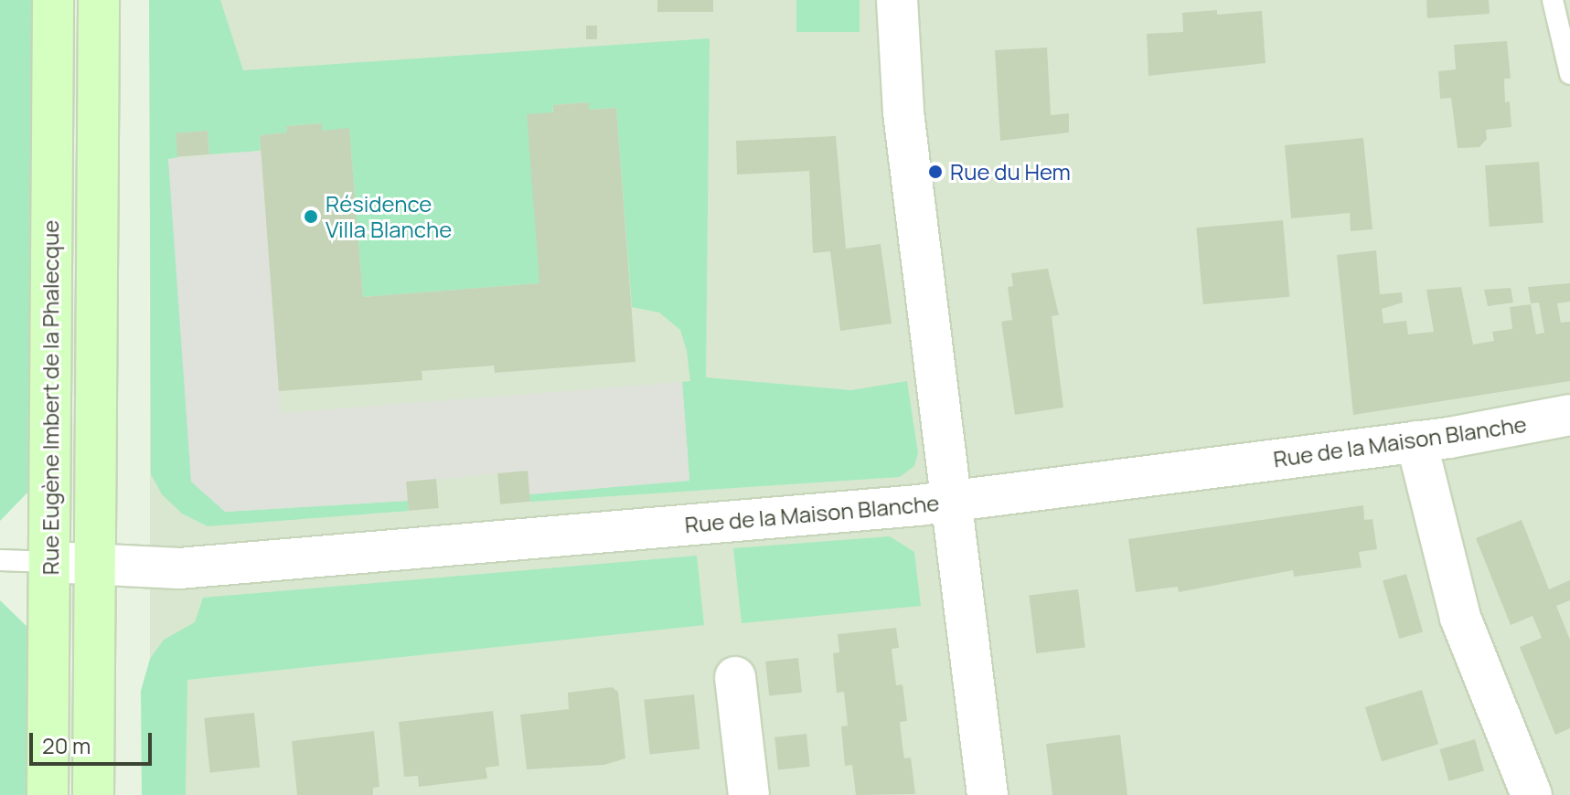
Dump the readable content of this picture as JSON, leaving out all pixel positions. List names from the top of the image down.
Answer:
{
  "streets": {
    "street": ["Rue Eugène Imbert de la Phalecque", "Rue de la Maison Blanche"]
  },
  "crossings": [
    ["Rue Eugène Imbert de la Phalecque", "Rue de la Maison Blanche"]
  ],
  "places": ["Rue du Hem", "Résidence Villa Blanche"],
  "scale_bar": "20 m"
}
